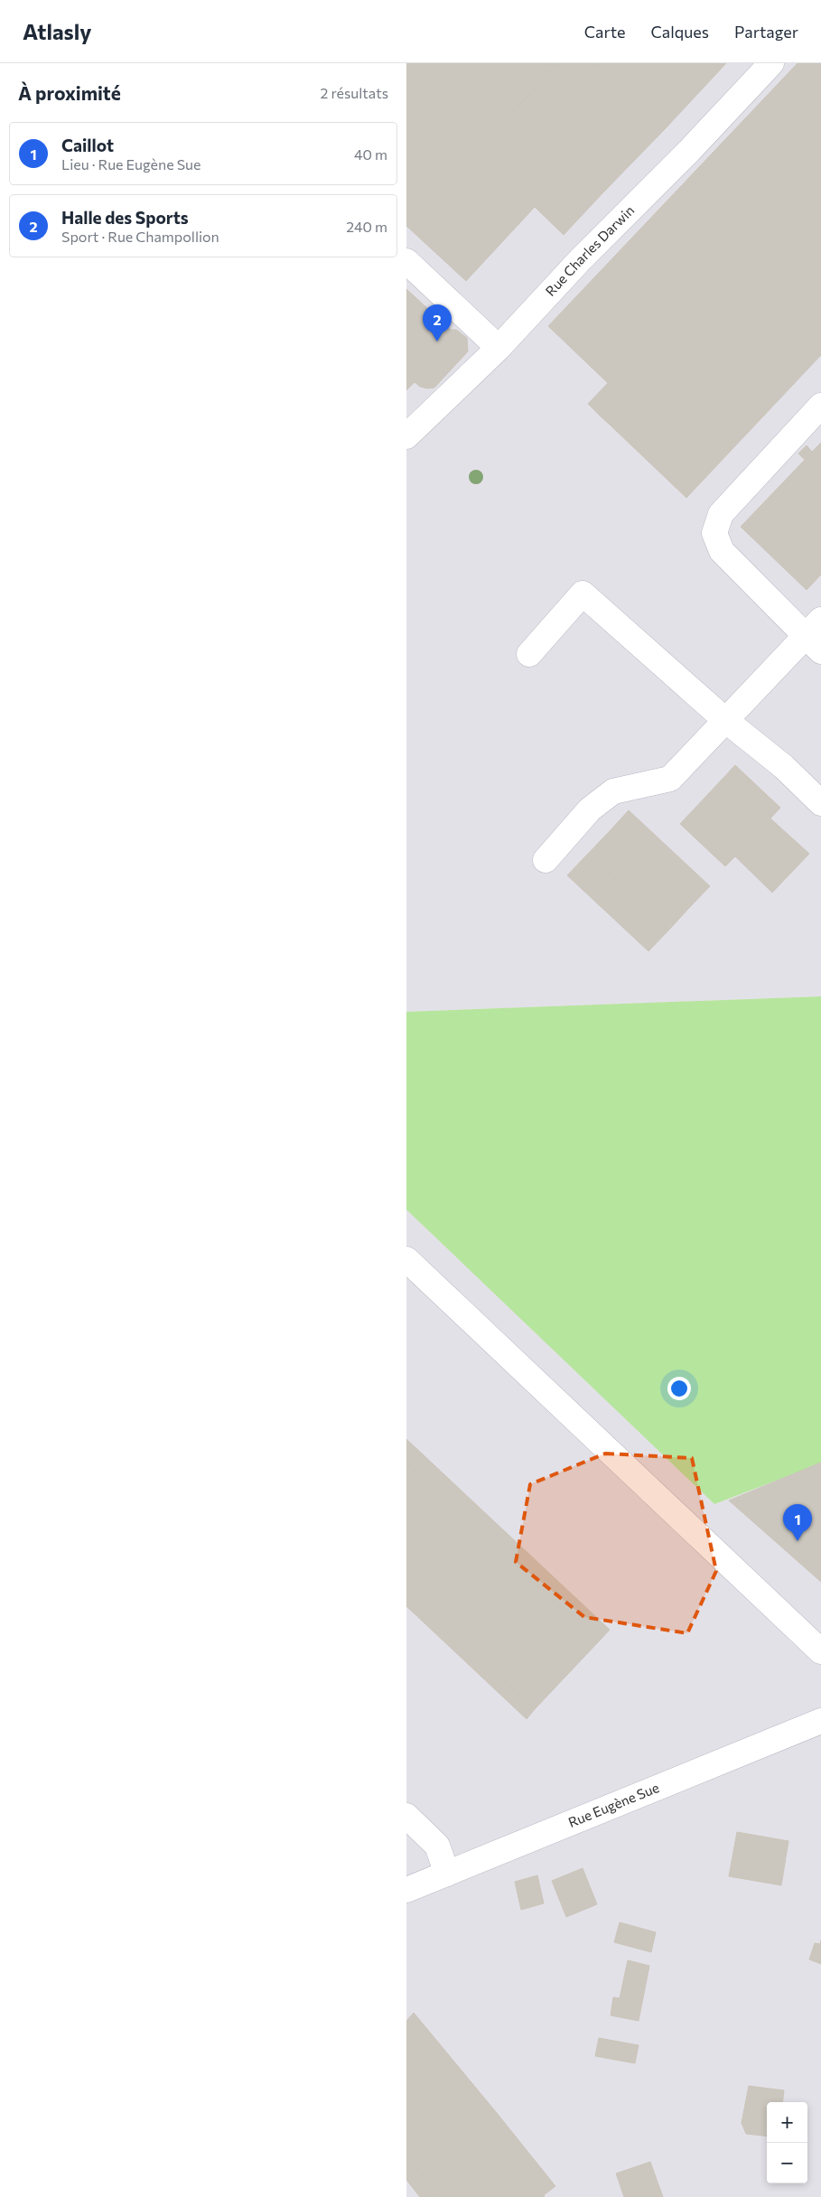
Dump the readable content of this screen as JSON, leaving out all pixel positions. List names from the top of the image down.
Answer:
{
  "streets": {
    "street": ["Rue Charles Darwin", "Rue Eugène Sue"]
  },
  "page": {
    "header": "Atlasly",
    "nav": ["Carte", "Calques", "Partager"],
    "heading": ["À proximité", "2 résultats"],
    "list": [
      {
        "mark": "1",
        "name": "Caillot",
        "note": "Lieu · Rue Eugène Sue",
        "value": "40 m"
      },
      {
        "mark": "2",
        "name": "Halle des Sports",
        "note": "Sport · Rue Champollion",
        "value": "240 m"
      }
    ],
    "pins": ["2", "1"],
    "map_buttons": ["+", "−"]
  }
}
